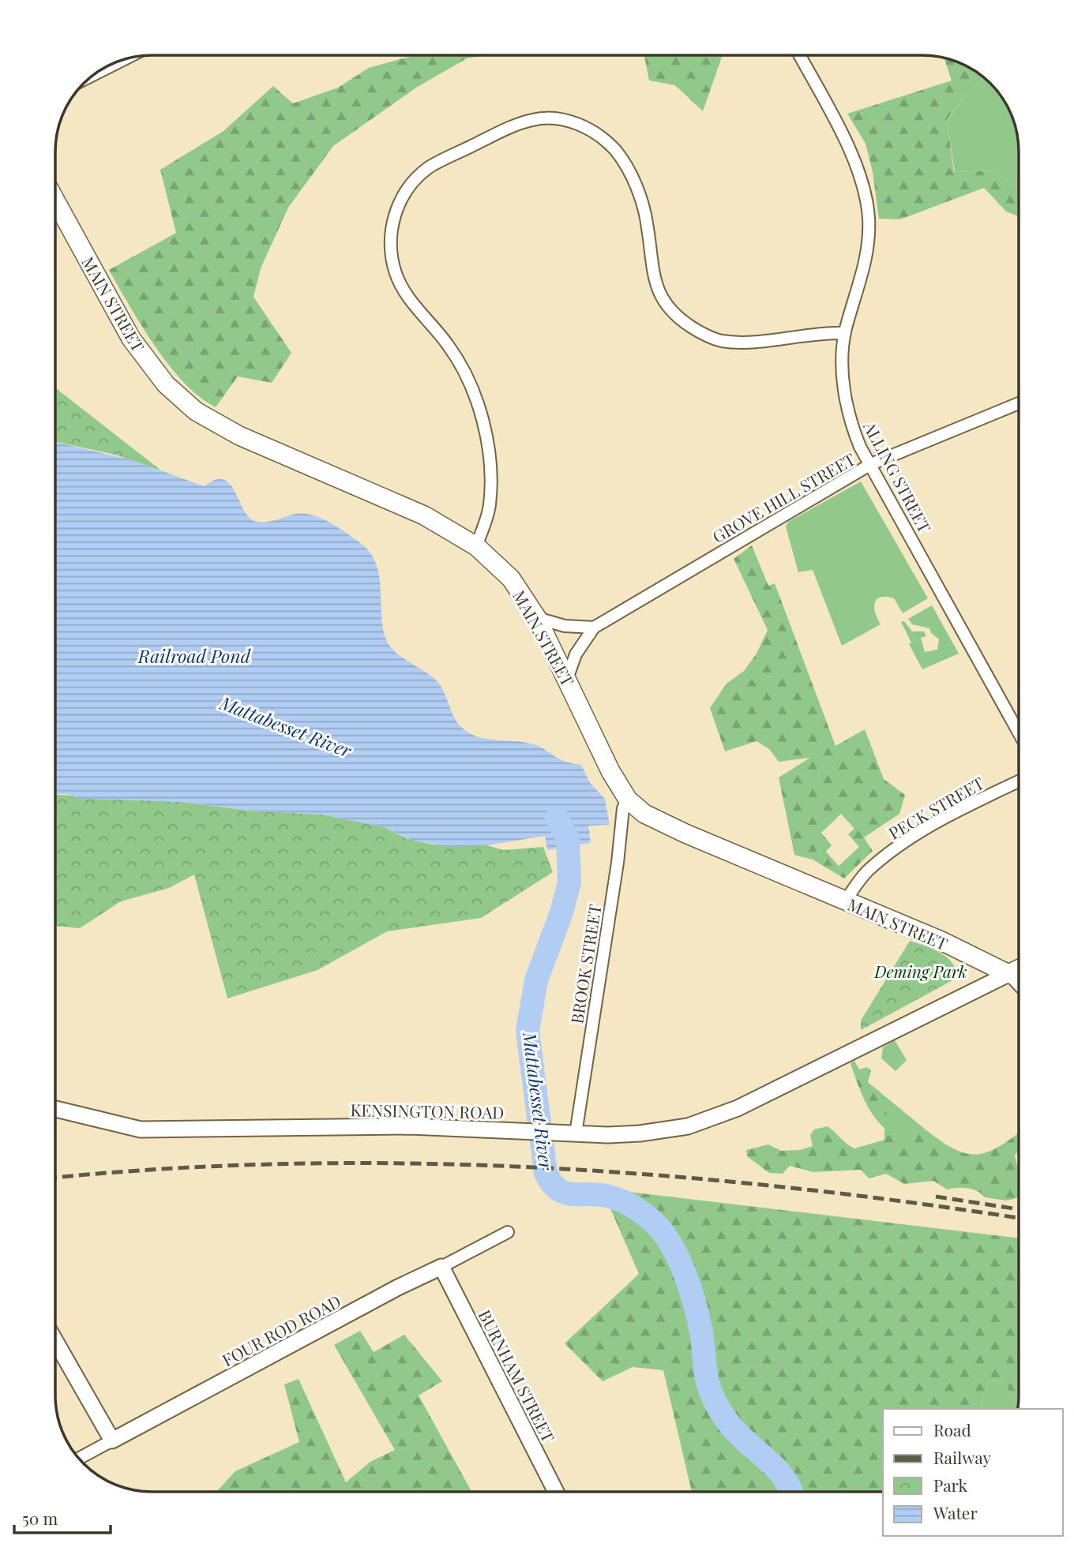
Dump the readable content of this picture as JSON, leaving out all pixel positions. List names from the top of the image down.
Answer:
{
  "streets": {
    "main road": ["MAIN STREET"],
    "street": [
      "ALLING STREET",
      "GROVE HILL STREET",
      "PECK STREET",
      "BROOK STREET",
      "KENSINGTON ROAD",
      "FOUR ROD ROAD",
      "BURNHAM STREET"
    ]
  },
  "crossings": [
    ["MAIN STREET", "GROVE HILL STREET"],
    ["MAIN STREET", "PECK STREET"],
    ["MAIN STREET", "BROOK STREET"],
    ["MAIN STREET", "KENSINGTON ROAD"],
    ["ALLING STREET", "GROVE HILL STREET"],
    ["BROOK STREET", "KENSINGTON ROAD"],
    ["FOUR ROD ROAD", "BURNHAM STREET"]
  ],
  "water": ["Railroad Pond", "Mattabesset River"],
  "parks": ["Deming Park"],
  "legend": [
    "Road",
    "Railway",
    "Park",
    "Water"
  ],
  "scale_bar": "50 m"
}
